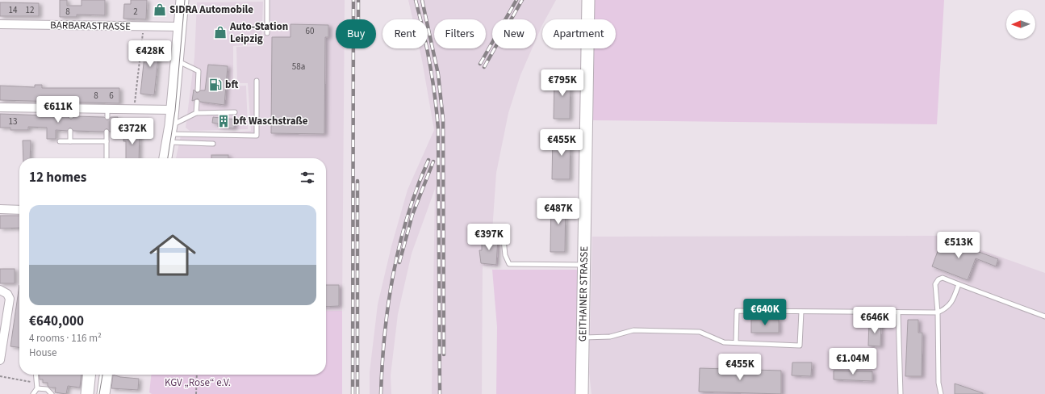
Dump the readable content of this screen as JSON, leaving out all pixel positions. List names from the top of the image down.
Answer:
{
  "streets": {
    "street": ["BARBARASTRASSE", "GEITHAINER STRASSE"]
  },
  "parks": ["KGV „Rose“ e.V."],
  "places": {
    "shop": ["SIDRA Automobile", "Auto-Station Leipzig"],
    "fuel station": ["bft"],
    "building": ["bft Waschstraße"]
  },
  "house_numbers": [
    "14",
    "12",
    "8",
    "2",
    "60",
    "58a",
    "8",
    "6",
    "13"
  ],
  "north": "left",
  "page": {
    "chip": [
      "Buy",
      "Rent",
      "Filters",
      "New",
      "Apartment"
    ],
    "price": [
      "€428K",
      "€795K",
      "€611K",
      "€372K",
      "€455K",
      "€487K",
      "€397K",
      "€513K",
      "€640K",
      "€646K",
      "€1.04M",
      "€455K"
    ],
    "heading": "12 homes",
    "list": [
      {
        "name": "€640,000",
        "note": "4 rooms · 116 m² · House"
      }
    ]
  }
}
